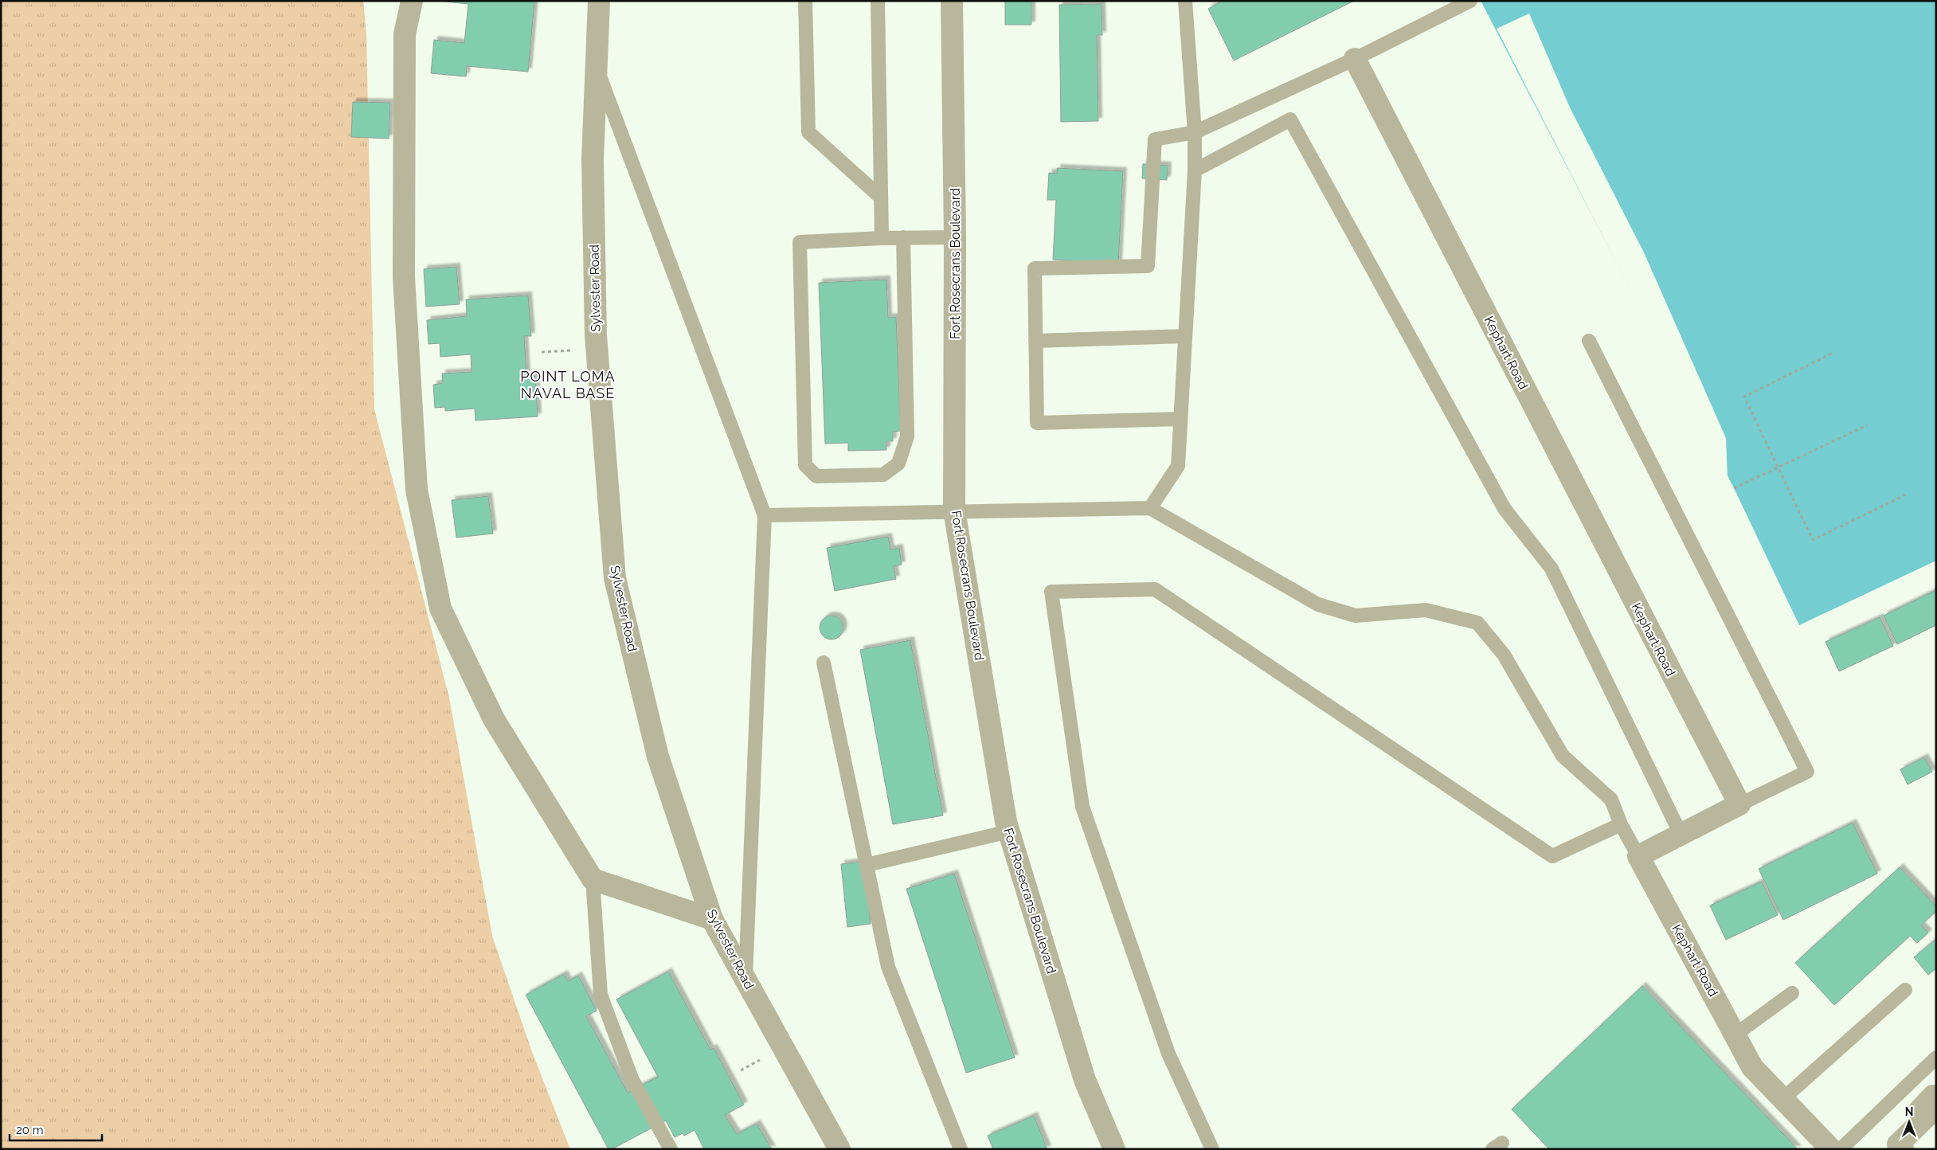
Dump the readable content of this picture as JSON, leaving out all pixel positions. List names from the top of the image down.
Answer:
{
  "streets": {
    "street": ["Fort Rosecrans Boulevard", "Sylvester Road", "Kephart Road"]
  },
  "districts": ["POINT LOMA NAVAL BASE"],
  "scale_bar": "20 m",
  "north": "top"
}
